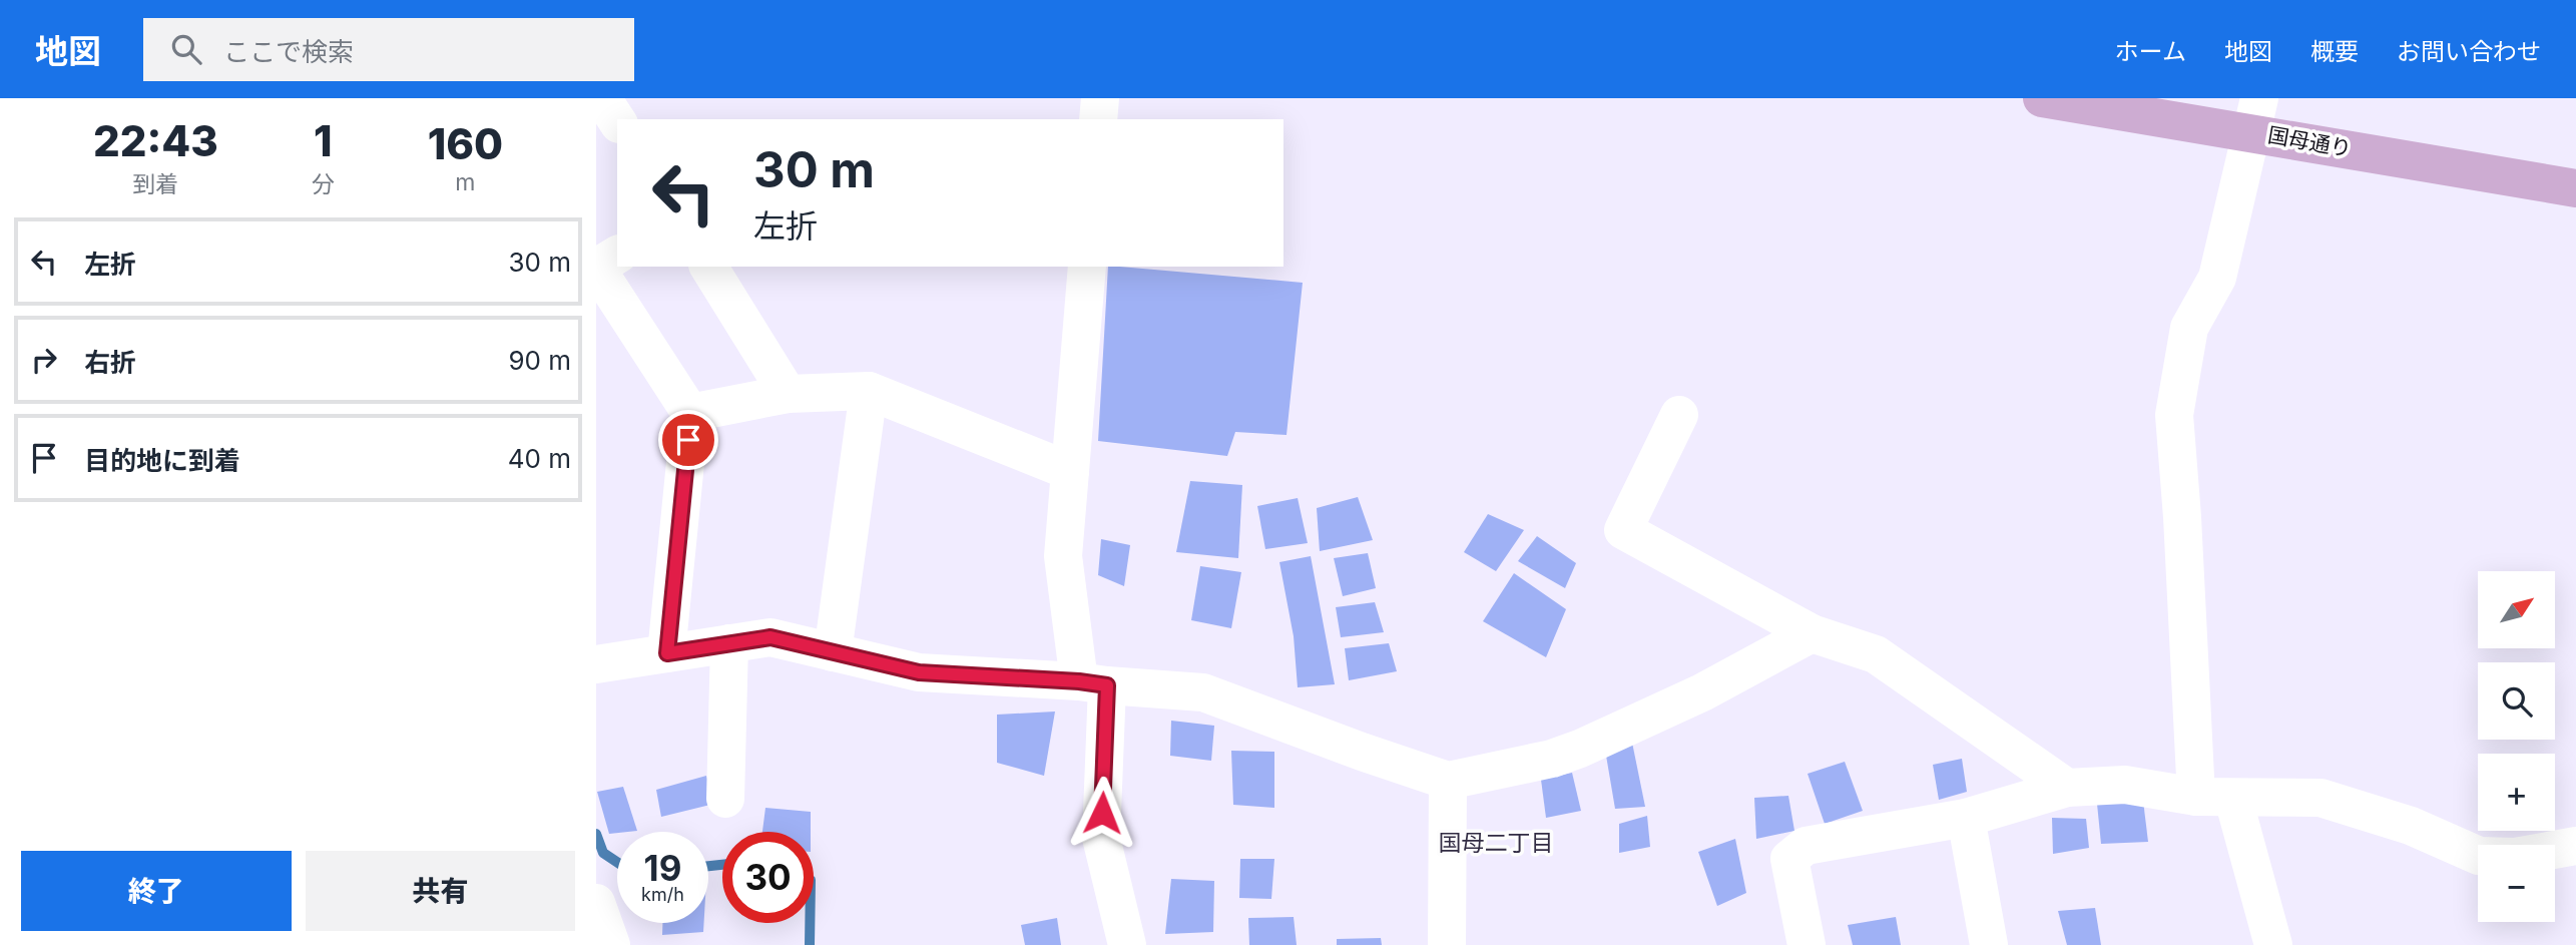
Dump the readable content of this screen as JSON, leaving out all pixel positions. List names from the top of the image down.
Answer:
{
  "streets": {
    "main road": ["国母通り"]
  },
  "districts": ["国母二丁目"],
  "north": "top right",
  "page": {
    "header": "地図",
    "search": "ここで検索",
    "nav": [
      "ホーム",
      "地図",
      "概要",
      "お問い合わせ"
    ],
    "eta": [
      "22:43",
      "到着",
      "1",
      "分",
      "160",
      "m"
    ],
    "turn": ["30 m", "左折"],
    "list": [
      {
        "name": "左折",
        "value": "30 m"
      },
      {
        "name": "右折",
        "value": "90 m"
      },
      {
        "name": "目的地に到着",
        "value": "40 m"
      }
    ],
    "map_buttons": ["+", "−"],
    "speed": "19 km/h",
    "limit": "30",
    "buttons": ["終了", "共有"]
  }
}
